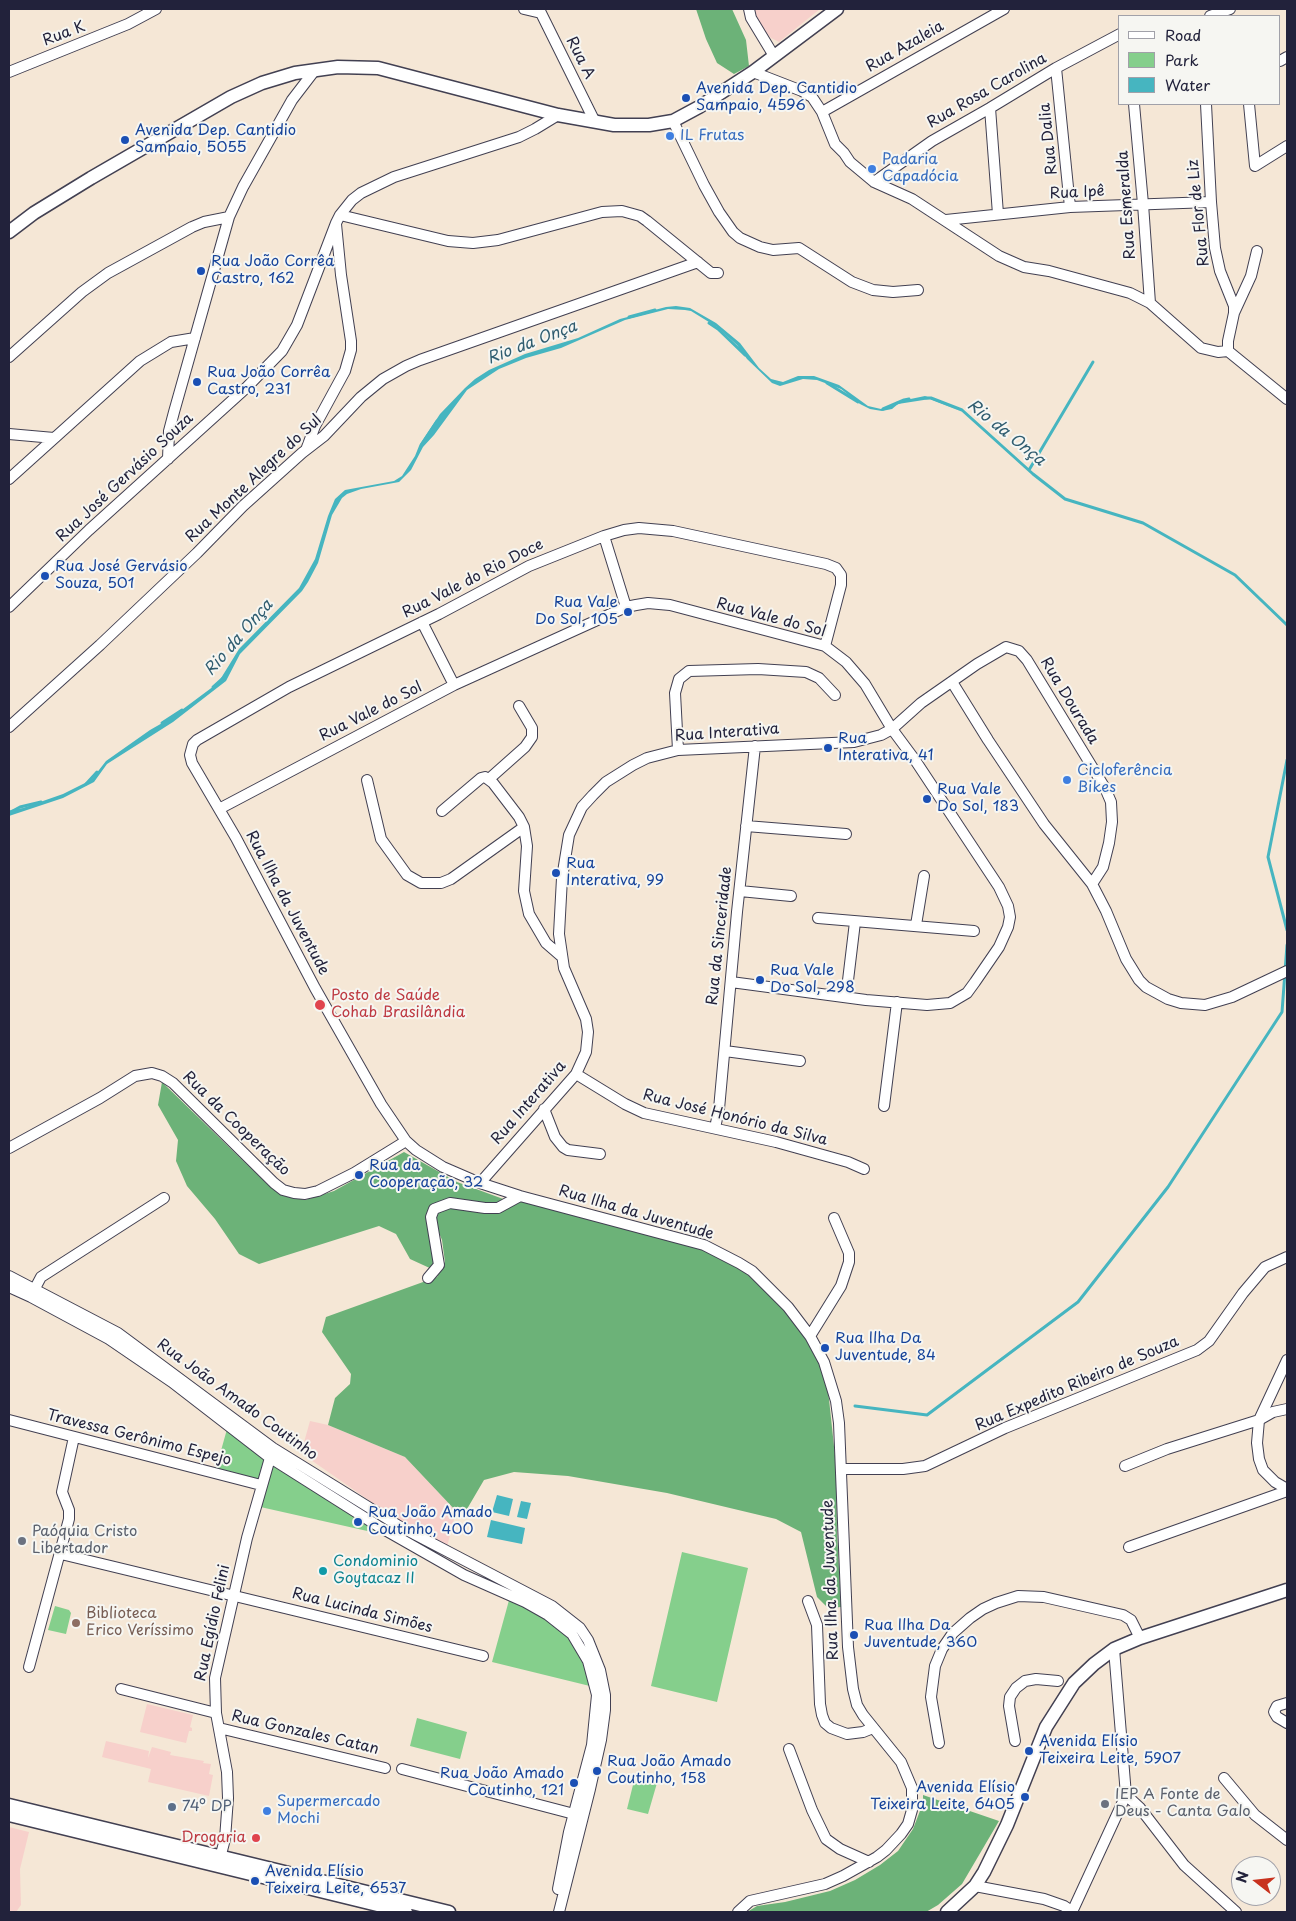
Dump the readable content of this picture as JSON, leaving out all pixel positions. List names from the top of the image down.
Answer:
{
  "streets": {
    "street": [
      "Rua K",
      "Rua Azaleia",
      "Rua A",
      "Rua Rosa Carolina",
      "Rua Dalia",
      "Rua Ipê",
      "Rua Esmeralda",
      "Rua Flor de Liz",
      "Rua José Gervásio Souza",
      "Rua Monte Alegre do Sul",
      "Rua Vale do Rio Doce",
      "Rua Vale do Sol",
      "Rua Dourada",
      "Rua Interativa",
      "Rua Ilha da Juventude",
      "Rua da Sinceridade",
      "Rua José Honório da Silva",
      "Rua da Cooperação",
      "Rua Expedito Ribeiro de Souza",
      "Rua João Amado Coutinho",
      "Travessa Gerônimo Espejo",
      "Rua Lucinda Simões",
      "Rua Egídio Felini",
      "Rua Gonzales Catan"
    ]
  },
  "crossings": [
    ["Rua Rosa Carolina", "Rua Dalia"],
    ["Rua Dalia", "Rua Ipê"],
    ["Rua Ipê", "Rua Esmeralda"],
    ["Rua Ipê", "Rua Flor de Liz"],
    ["Rua Vale do Rio Doce", "Rua Vale do Sol"],
    ["Rua Vale do Rio Doce", "Rua Ilha da Juventude"],
    ["Rua Vale do Sol", "Rua Dourada"],
    ["Rua Vale do Sol", "Rua Interativa"],
    ["Rua Vale do Sol", "Rua Ilha da Juventude"],
    ["Rua Vale do Sol", "Rua da Sinceridade"],
    ["Rua Dourada", "Rua Interativa"],
    ["Rua Interativa", "Rua Ilha da Juventude"],
    ["Rua Interativa", "Rua da Sinceridade"],
    ["Rua Interativa", "Rua José Honório da Silva"],
    ["Rua Ilha da Juventude", "Rua da Cooperação"],
    ["Rua Ilha da Juventude", "Rua Expedito Ribeiro de Souza"],
    ["Rua da Sinceridade", "Rua José Honório da Silva"],
    ["Rua João Amado Coutinho", "Rua Egídio Felini"],
    ["Travessa Gerônimo Espejo", "Rua Egídio Felini"],
    ["Rua Lucinda Simões", "Rua Egídio Felini"],
    ["Rua Egídio Felini", "Rua Gonzales Catan"]
  ],
  "water": ["Rio da Onça"],
  "places": [
    "Avenida Dep. Cantidio Sampaio, 4596",
    "IL Frutas",
    "Avenida Dep. Cantidio Sampaio, 5055",
    "Padaria Capadócia",
    "Rua João Corrêa Castro, 162",
    "Rua João Corrêa Castro, 231",
    "Rua José Gervásio Souza, 501",
    "Rua Vale Do Sol, 105",
    "Rua Interativa, 41",
    "Cicloferência Bikes",
    "Rua Vale Do Sol, 183",
    "Rua Interativa, 99",
    "Rua Vale Do Sol, 298",
    "Posto de Saúde Cohab Brasilândia",
    "Rua da Cooperação, 32",
    "Rua Ilha Da Juventude, 84",
    "Rua João Amado Coutinho, 400",
    "Paóquia Cristo Libertador",
    "Condominio Goytacaz II",
    "Biblioteca Erico Veríssimo",
    "Rua Ilha Da Juventude, 360",
    "Avenida Elísio Teixeira Leite, 5907",
    "Rua João Amado Coutinho, 158",
    "Rua João Amado Coutinho, 121",
    "Avenida Elísio Teixeira Leite, 6405",
    "IEP A Fonte de Deus - Canta Galo",
    "74º DP",
    "Supermercado Mochi",
    "Drogaria",
    "Avenida Elísio Teixeira Leite, 6537"
  ],
  "legend": ["Road", "Park", "Water"],
  "north": "left"
}
